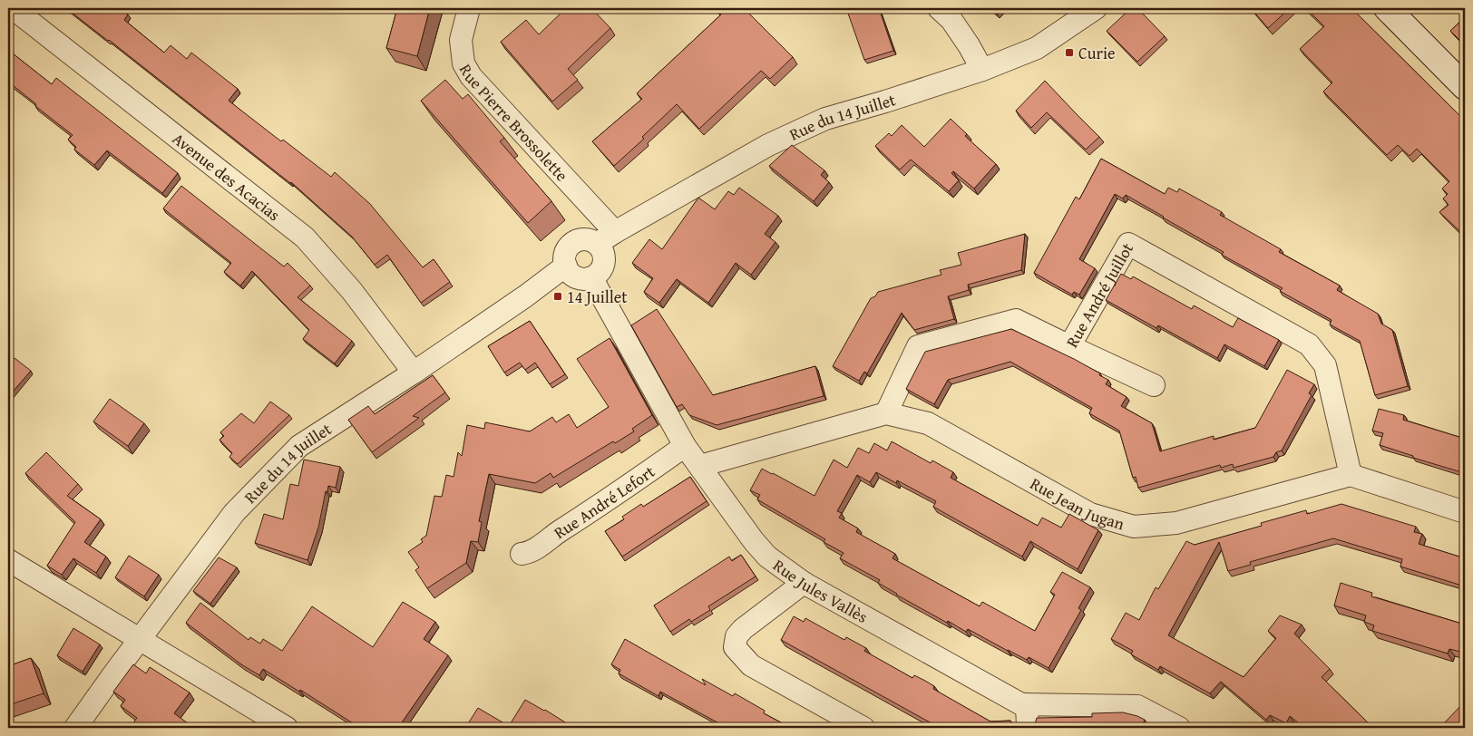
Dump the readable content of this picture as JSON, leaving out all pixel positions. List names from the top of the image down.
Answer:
{
  "streets": {
    "street": [
      "Rue du 14 Juillet",
      "Rue Pierre Brossolette",
      "Avenue des Acacias",
      "Rue André Juillot",
      "Rue André Lefort",
      "Rue Jean Jugan",
      "Rue Jules Vallès"
    ]
  },
  "crossings": [
    ["Rue du 14 Juillet", "Rue Pierre Brossolette"],
    ["Rue du 14 Juillet", "Avenue des Acacias"],
    ["Rue du 14 Juillet", "Rue Jules Vallès"],
    ["Rue André Juillot", "Rue Jean Jugan"],
    ["Rue André Lefort", "Rue Jules Vallès"],
    ["Rue Jean Jugan", "Rue Jules Vallès"]
  ],
  "places": {
    "transit": ["Curie", "14 Juillet"]
  }
}
